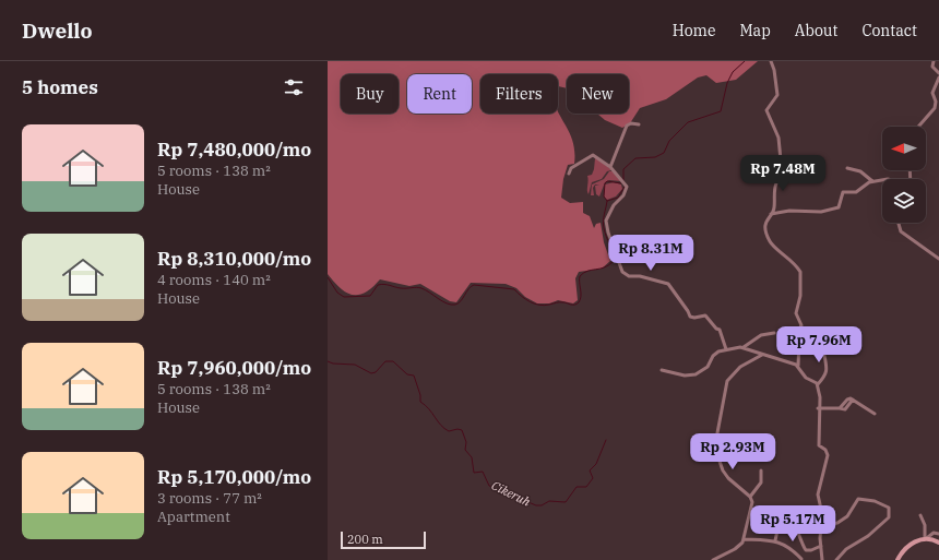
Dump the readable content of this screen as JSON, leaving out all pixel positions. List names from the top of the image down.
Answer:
{
  "water": ["Cikeruh"],
  "scale_bar": "200 m",
  "north": "left",
  "page": {
    "header": "Dwello",
    "nav": [
      "Home",
      "Map",
      "About",
      "Contact"
    ],
    "heading": "5 homes",
    "chip": [
      "Buy",
      "Rent",
      "Filters",
      "New"
    ],
    "list": [
      {
        "name": "Rp 7,480,000/mo",
        "note": "5 rooms · 138 m² · House"
      },
      {
        "name": "Rp 8,310,000/mo",
        "note": "4 rooms · 140 m² · House"
      },
      {
        "name": "Rp 7,960,000/mo",
        "note": "5 rooms · 138 m² · House"
      },
      {
        "name": "Rp 5,170,000/mo",
        "note": "3 rooms · 77 m² · Apartment"
      }
    ],
    "price": [
      "Rp 7.48M",
      "Rp 8.31M",
      "Rp 7.96M",
      "Rp 2.93M",
      "Rp 5.17M"
    ],
    "scale": "200 m"
  }
}
